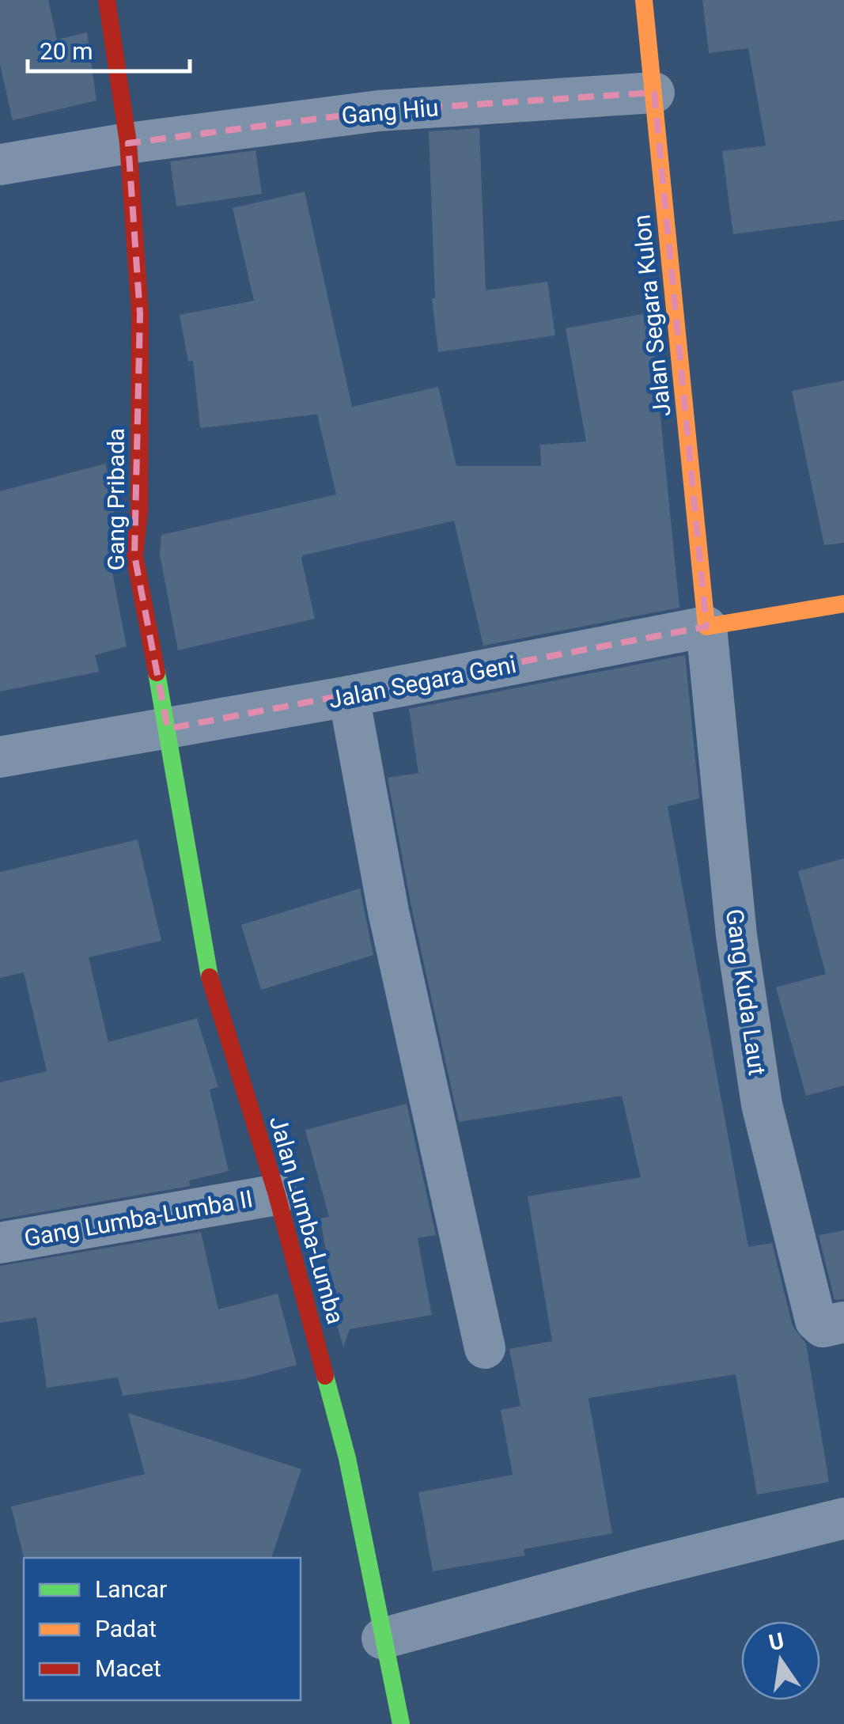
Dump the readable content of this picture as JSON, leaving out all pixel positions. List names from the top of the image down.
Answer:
{
  "streets": {
    "street": [
      "Gang Hiu",
      "Jalan Segara Kulon",
      "Gang Pribada",
      "Jalan Segara Geni",
      "Gang Kuda Laut",
      "Gang Lumba-Lumba II",
      "Jalan Lumba-Lumba"
    ]
  },
  "crossings": [
    ["Gang Hiu", "Jalan Segara Kulon"],
    ["Gang Hiu", "Gang Pribada"],
    ["Jalan Segara Kulon", "Jalan Segara Geni"],
    ["Jalan Segara Kulon", "Gang Kuda Laut"],
    ["Gang Pribada", "Jalan Segara Geni"],
    ["Gang Pribada", "Jalan Lumba-Lumba"],
    ["Jalan Segara Geni", "Gang Kuda Laut"],
    ["Jalan Segara Geni", "Jalan Lumba-Lumba"],
    ["Gang Lumba-Lumba II", "Jalan Lumba-Lumba"]
  ],
  "legend": ["Lancar", "Padat", "Macet"],
  "scale_bar": "20 m",
  "north": "top"
}
